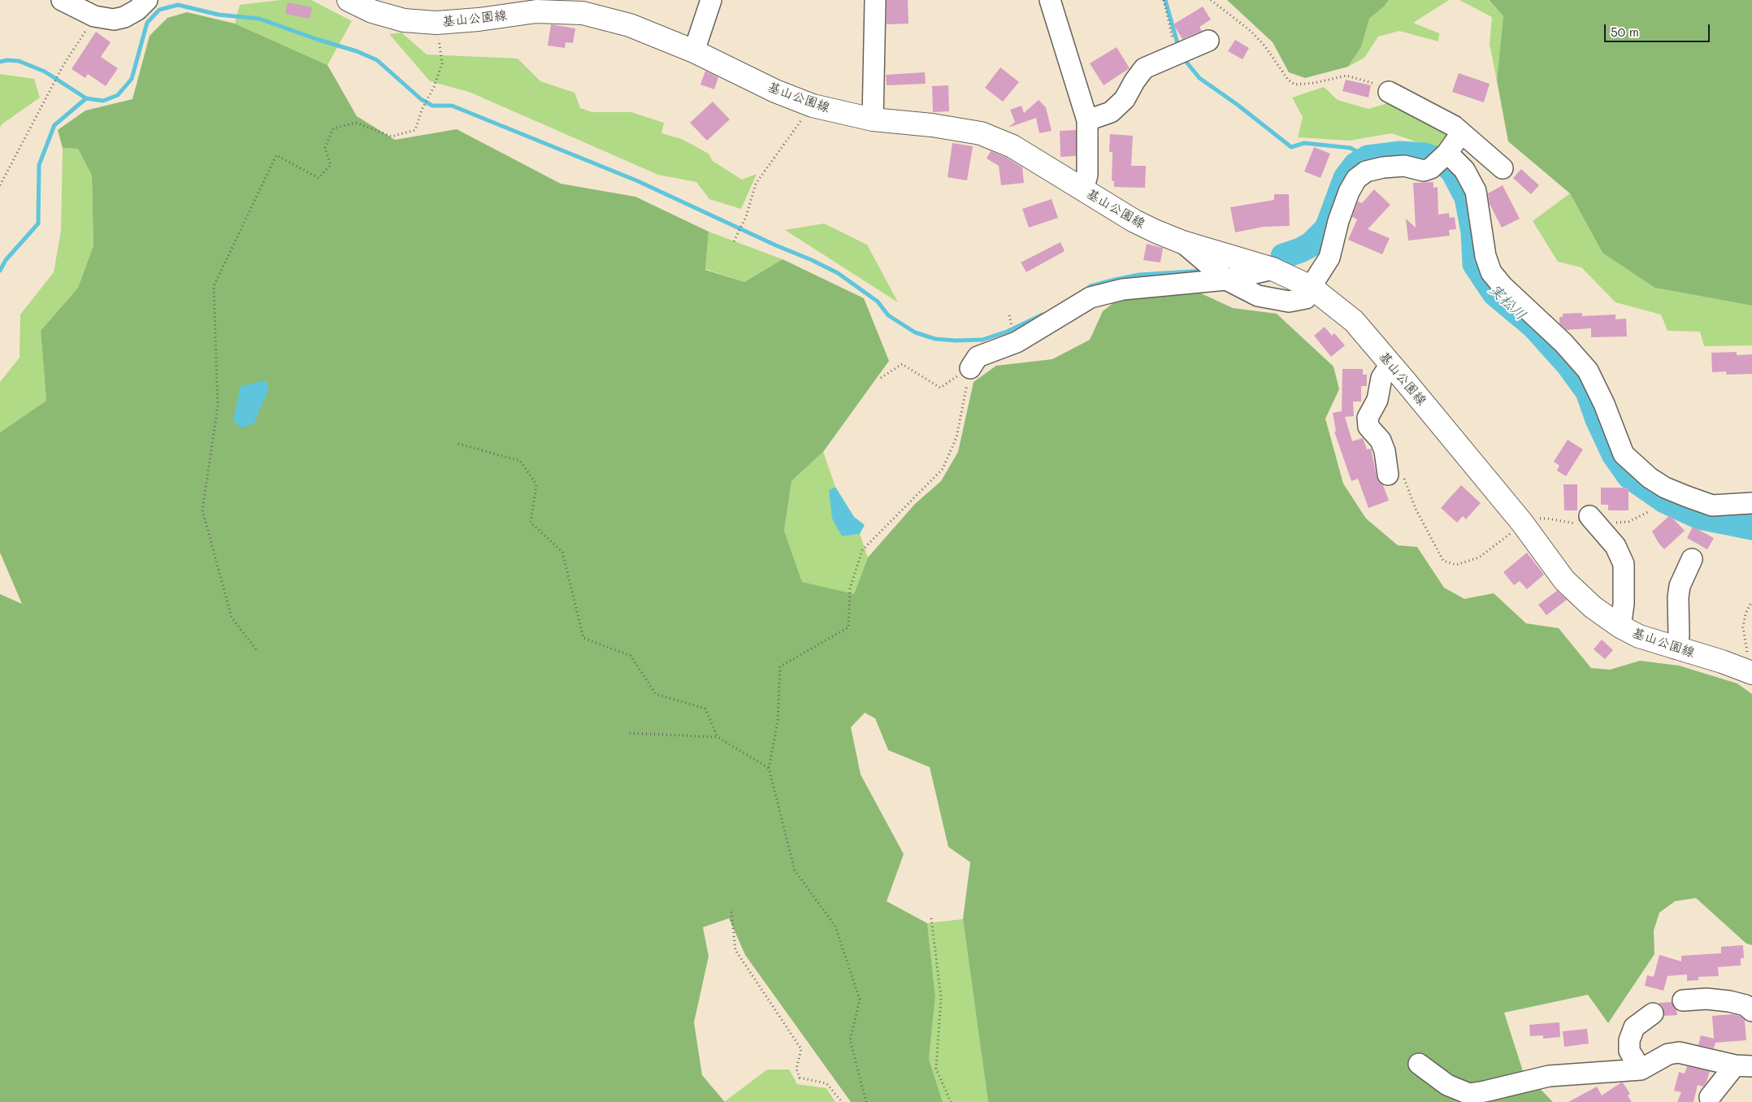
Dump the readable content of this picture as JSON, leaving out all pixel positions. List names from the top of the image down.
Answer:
{
  "streets": {
    "main road": ["基山公園線"]
  },
  "water": ["実松川"],
  "scale_bar": "50 m"
}
